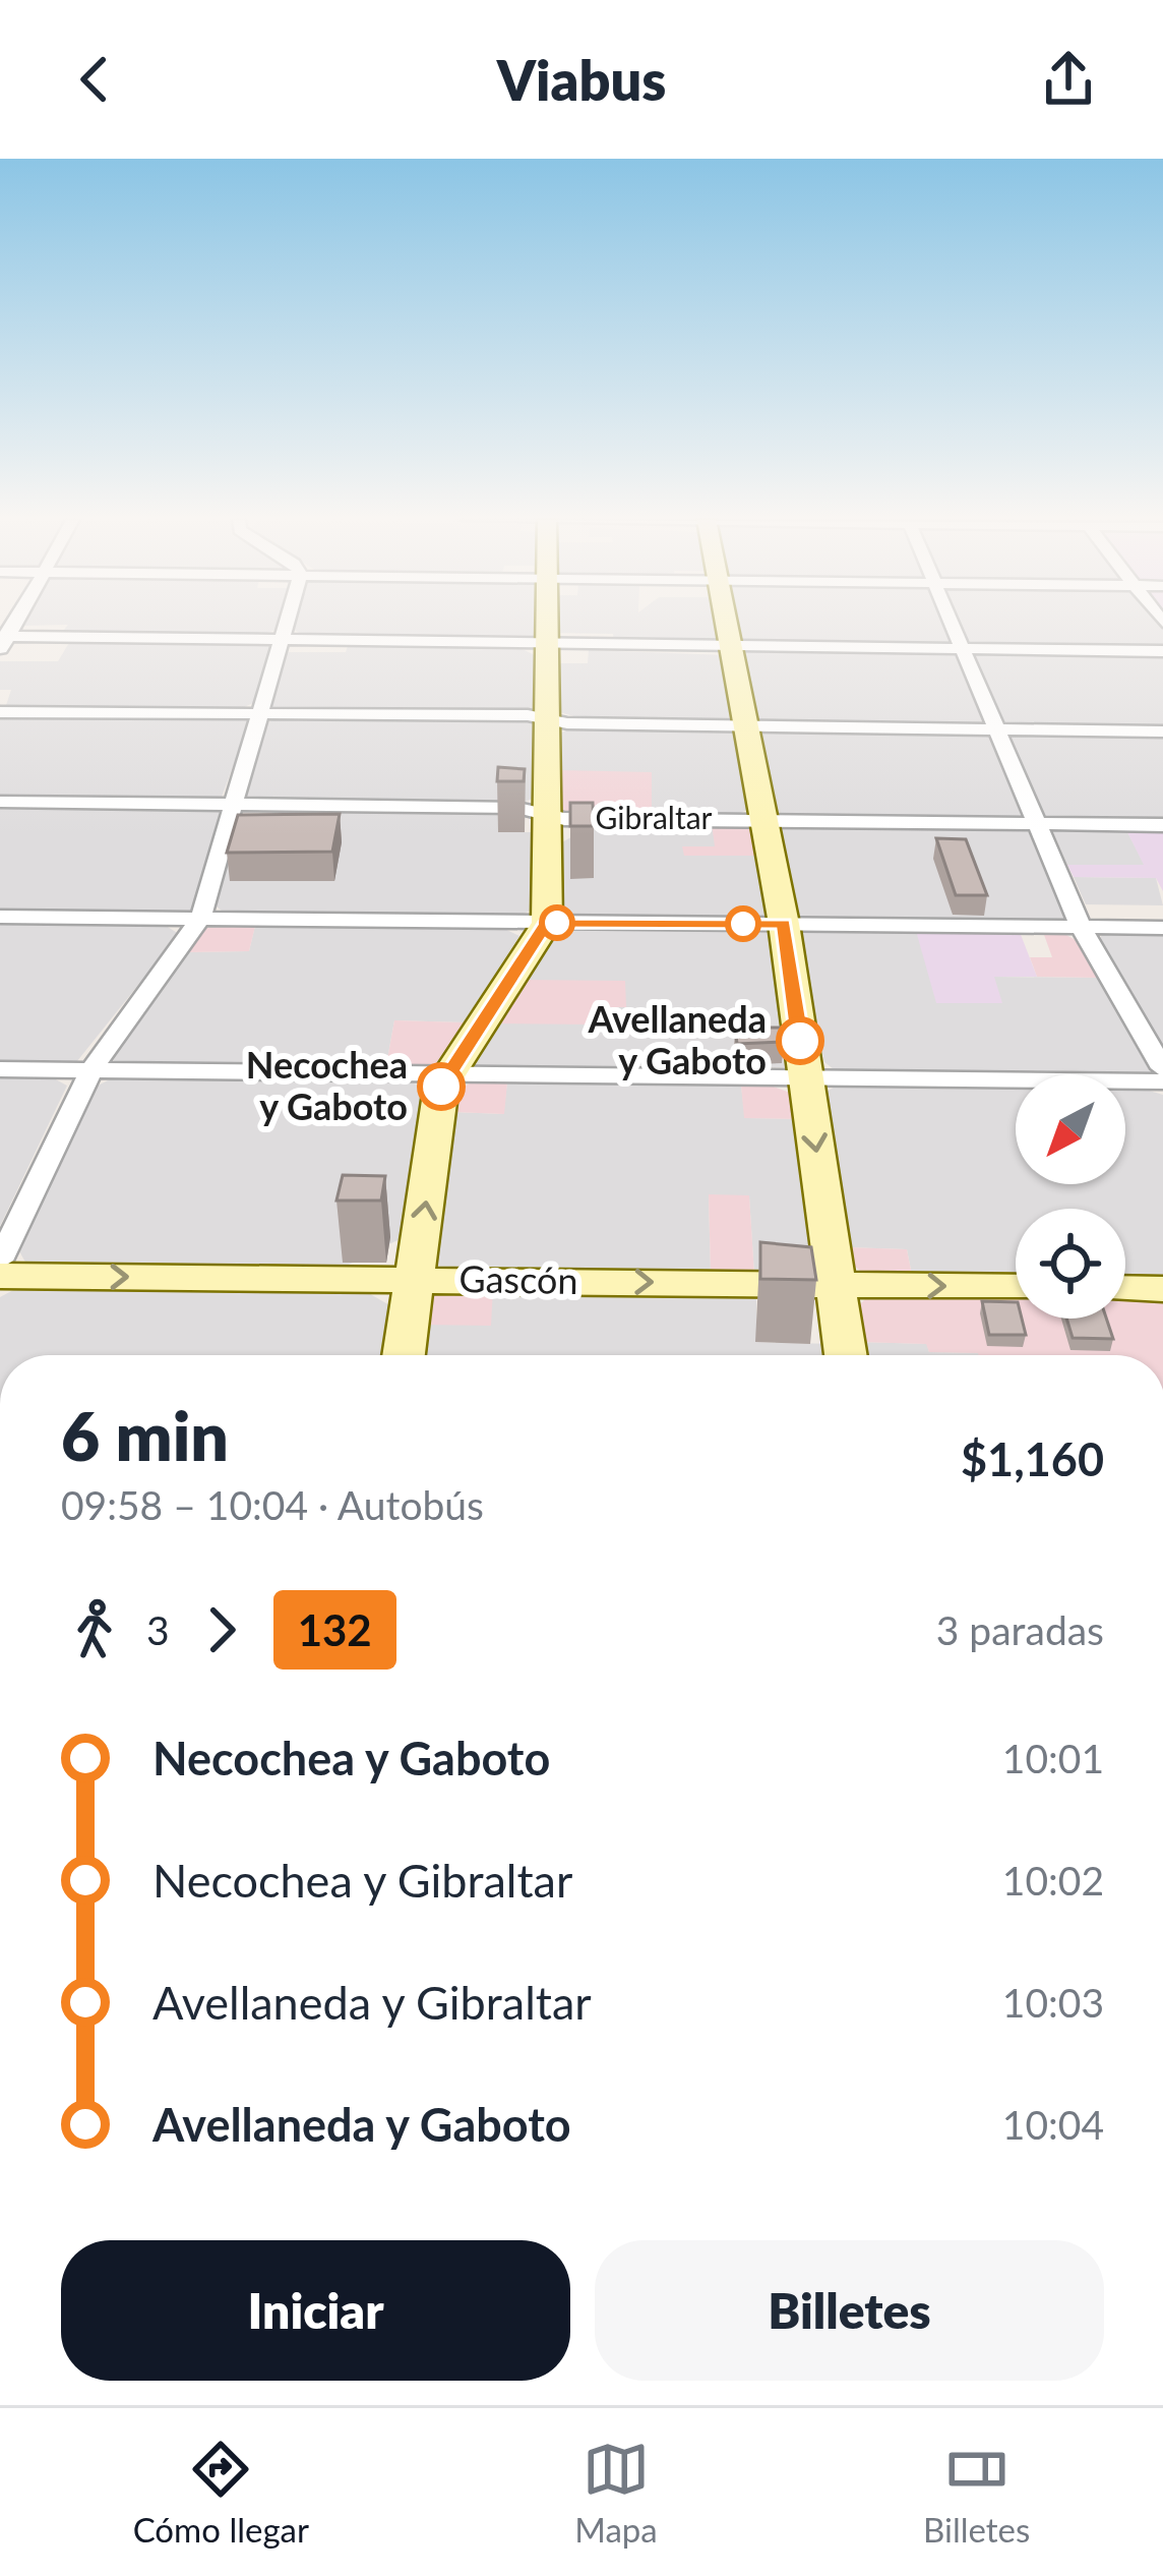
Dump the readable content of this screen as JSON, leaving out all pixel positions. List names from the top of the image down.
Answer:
{
  "streets": {
    "street": ["Gibraltar", "Gascón"]
  },
  "places": ["Avellaneda y Gaboto", "Necochea y Gaboto"],
  "lines": ["bus line 132"],
  "north": "bottom left",
  "page": {
    "header": "Viabus",
    "heading": ["6 min", "09:58 – 10:04 · Autobús", "$1,160"],
    "legs": ["3", "132", "3 paradas"],
    "list": [
      {
        "name": "Necochea y Gaboto",
        "value": "10:01"
      },
      {
        "name": "Necochea y Gibraltar",
        "value": "10:02"
      },
      {
        "name": "Avellaneda y Gibraltar",
        "value": "10:03"
      },
      {
        "name": "Avellaneda y Gaboto",
        "value": "10:04"
      }
    ],
    "buttons": ["Iniciar", "Billetes"],
    "tabs": ["Cómo llegar", "Mapa", "Billetes"]
  }
}
